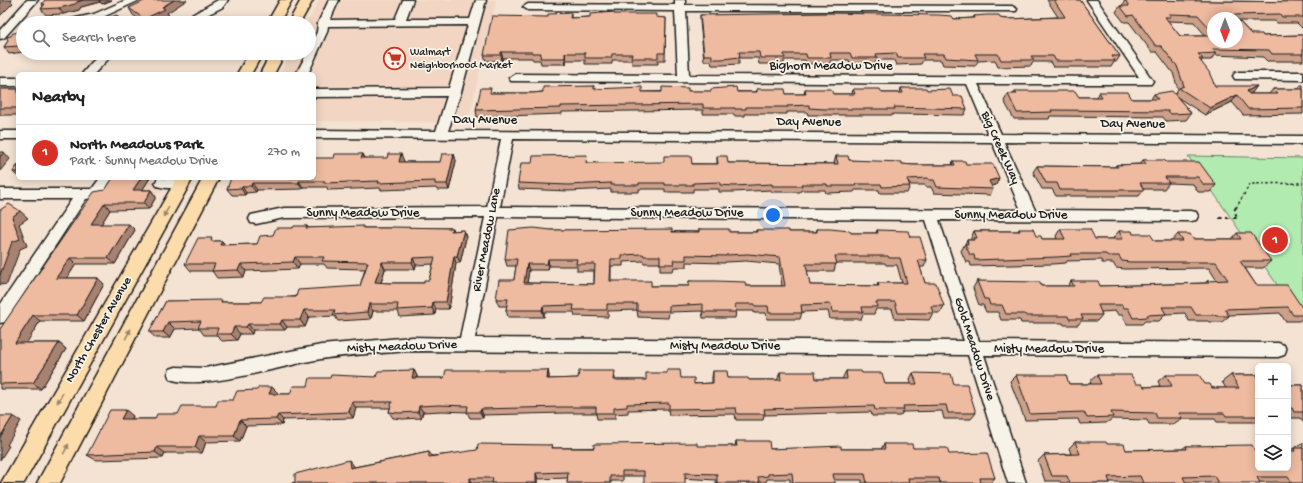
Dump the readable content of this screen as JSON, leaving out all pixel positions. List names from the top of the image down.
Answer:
{
  "streets": {
    "main road": ["North Chester Avenue"],
    "street": [
      "Bighorn Meadow Drive",
      "Day Avenue",
      "Big Creek Way",
      "Sunny Meadow Drive",
      "River Meadow Lane",
      "Misty Meadow Drive",
      "Gold Meadow Drive"
    ]
  },
  "crossings": [
    ["Bighorn Meadow Drive", "Big Creek Way"],
    ["Day Avenue", "Big Creek Way"],
    ["Day Avenue", "River Meadow Lane"],
    ["Big Creek Way", "Sunny Meadow Drive"],
    ["Sunny Meadow Drive", "River Meadow Lane"],
    ["Sunny Meadow Drive", "Gold Meadow Drive"],
    ["River Meadow Lane", "Misty Meadow Drive"],
    ["Misty Meadow Drive", "Gold Meadow Drive"]
  ],
  "places": {
    "supermarket": ["Walmart Neighborhood Market"]
  },
  "north": "bottom",
  "page": {
    "search": "Search here",
    "heading": "Nearby",
    "list": [
      {
        "mark": "1",
        "name": "North Meadows Park",
        "note": "Park · Sunny Meadow Drive",
        "value": "270 m"
      }
    ],
    "pins": "1",
    "map_buttons": ["+", "−"]
  }
}
